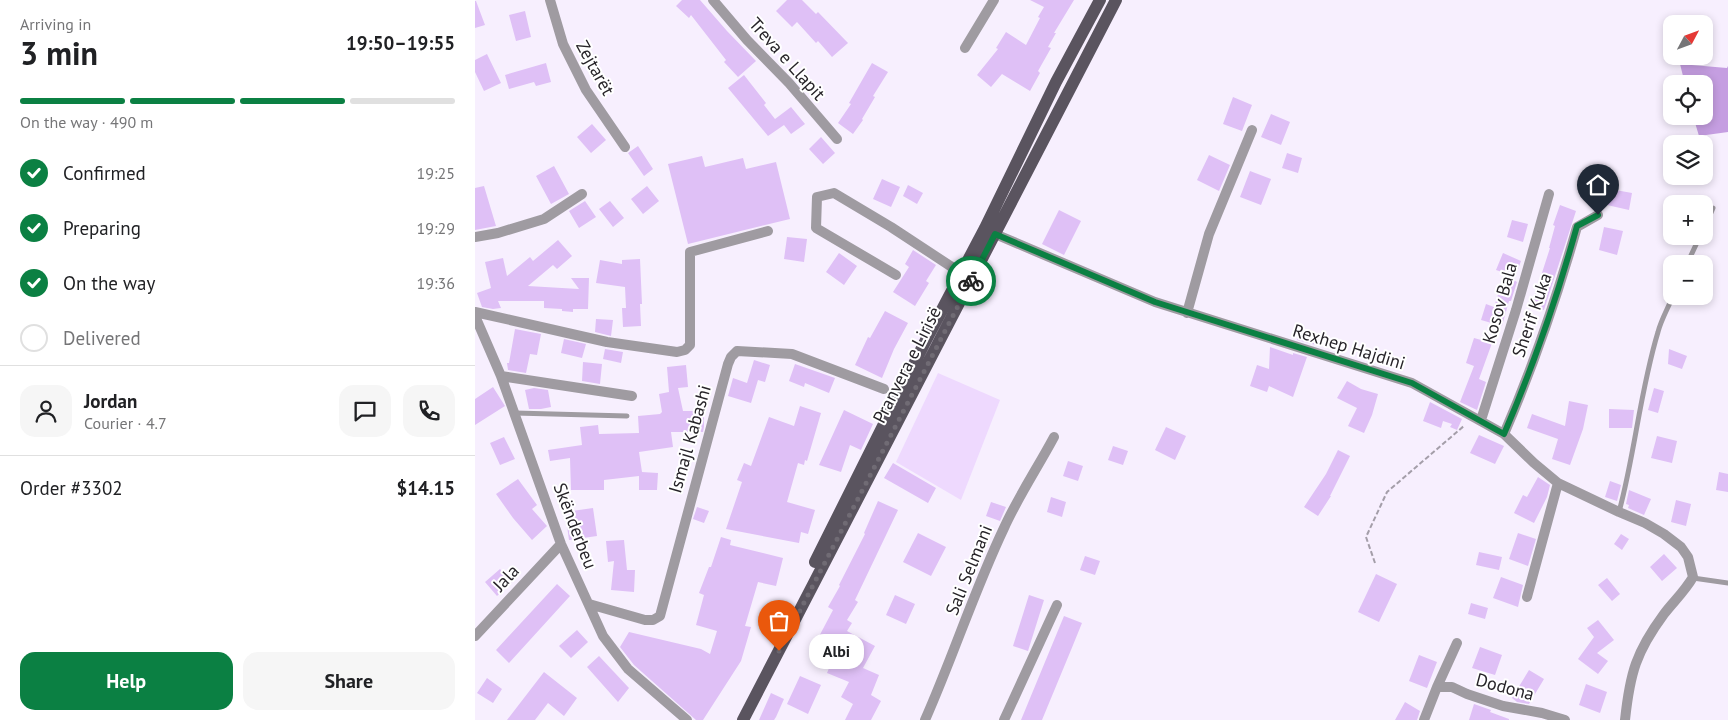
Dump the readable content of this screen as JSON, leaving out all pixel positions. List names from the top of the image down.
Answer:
{
  "streets": {
    "main road": ["Pranvera e Lirisë"],
    "street": [
      "Treva e Llapit",
      "Zejtarët",
      "Kosov Bala",
      "Sherif Kuka",
      "Rexhep Hajdini",
      "Ismajl Kabashi",
      "Skënderbeu",
      "Sali Selmani",
      "Jala",
      "Dodona"
    ]
  },
  "crossings": [
    ["Kosov Bala", "Rexhep Hajdini"],
    ["Sherif Kuka", "Rexhep Hajdini"],
    ["Rexhep Hajdini", "Pranvera e Lirisë"],
    ["Ismajl Kabashi", "Skënderbeu"],
    ["Skënderbeu", "Jala"]
  ],
  "places": ["Albi"],
  "north": "top right",
  "page": {
    "heading": ["3 min", "Arriving in", "19:50–19:55"],
    "panel": [
      "Jordan",
      "Courier · 4.7",
      "Order #3302",
      "$14.15"
    ],
    "map_buttons": ["+", "−"],
    "bar": "On the way · 490 m",
    "list": [
      ["Confirmed", "19:25"],
      ["Preparing", "19:29"],
      ["On the way", "19:36"],
      "Delivered"
    ],
    "bubble": "Albi",
    "buttons": ["Help", "Share"]
  }
}
